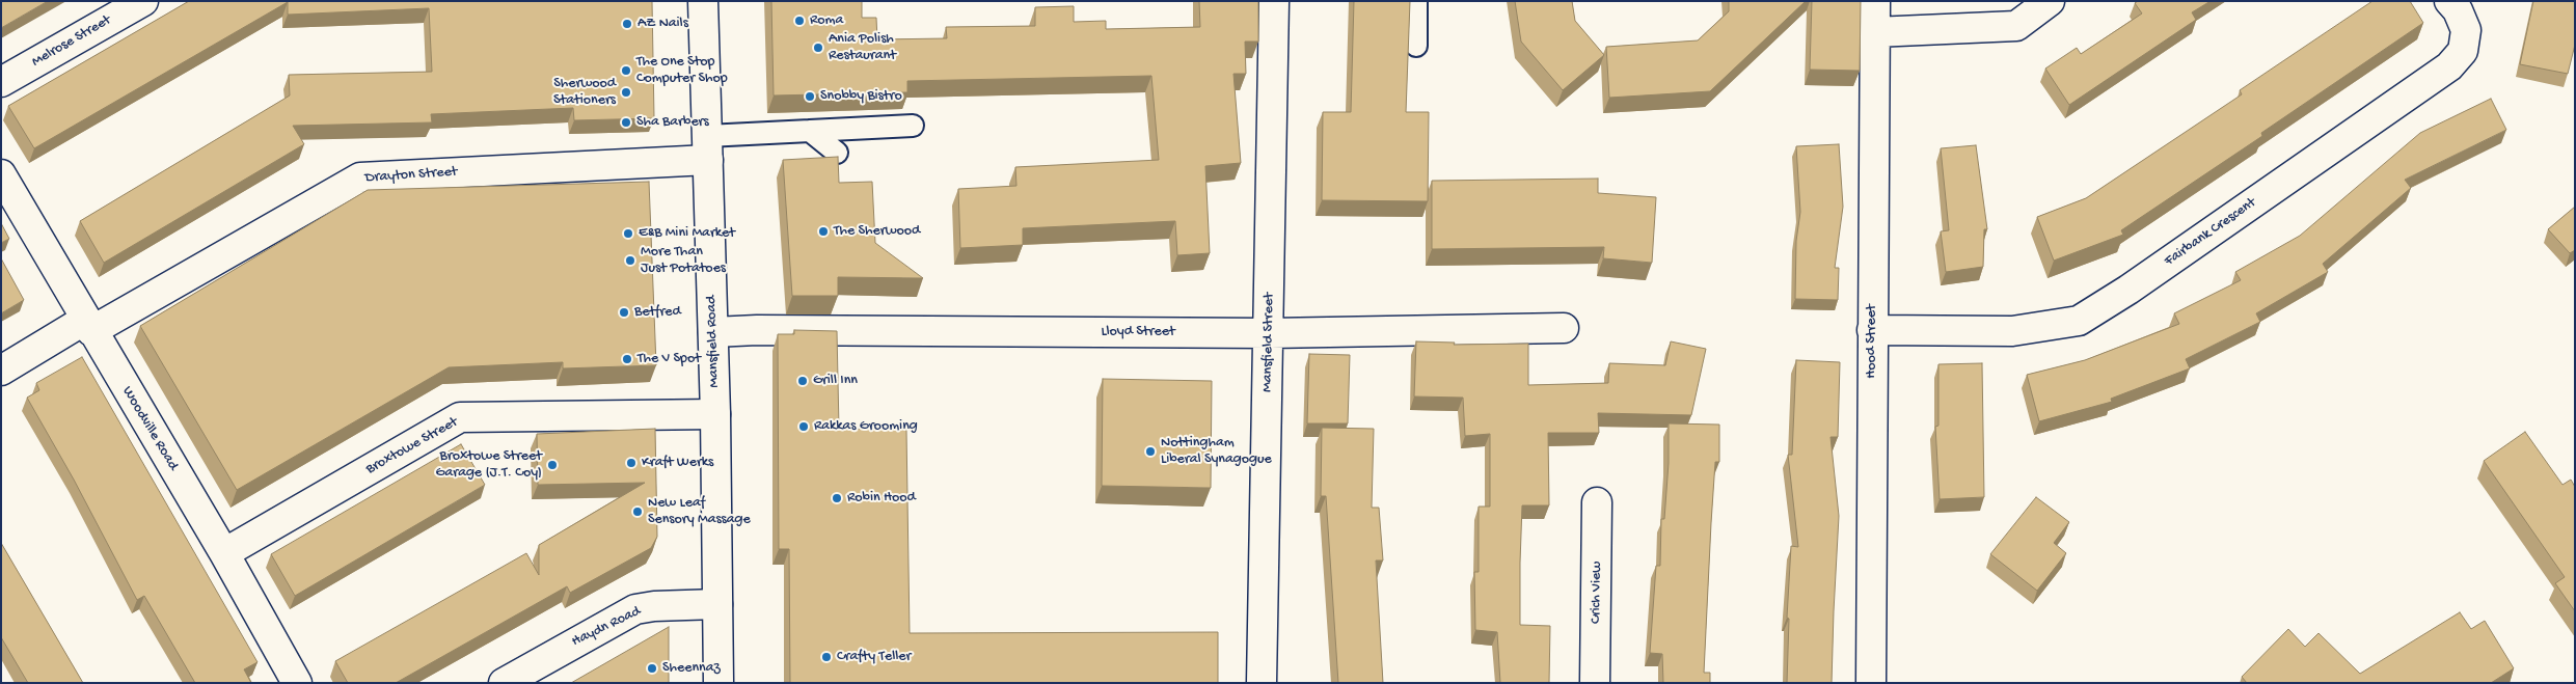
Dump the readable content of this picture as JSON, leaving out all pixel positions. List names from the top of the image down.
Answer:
{
  "streets": {
    "main road": [
      "Melrose Street",
      "Drayton Street",
      "Fairbank Crescent",
      "Lloyd Street",
      "Mansfield Road",
      "Hood Street",
      "Mansfield Street",
      "Woodville Road",
      "Broxtowe Street",
      "Crich View",
      "Haydn Road"
    ]
  },
  "crossings": [
    ["Drayton Street", "Mansfield Road"],
    ["Drayton Street", "Woodville Road"],
    ["Fairbank Crescent", "Hood Street"],
    ["Lloyd Street", "Mansfield Road"],
    ["Lloyd Street", "Mansfield Street"],
    ["Mansfield Road", "Broxtowe Street"],
    ["Mansfield Road", "Haydn Road"],
    ["Woodville Road", "Broxtowe Street"]
  ],
  "places": [
    "Roma",
    "AZ Nails",
    "Ania Polish Restaurant",
    "The One Stop Computer Shop",
    "Sherwood Stationers",
    "Snobby Bistro",
    "Sha Barbers",
    "The Sherwood",
    "E&B Mini Market",
    "More Than Just Potatoes",
    "Betfred",
    "The V Spot",
    "Grill Inn",
    "Rakkas Grooming",
    "Nottingham Liberal Synagogue",
    "Kraft Werks",
    "Broxtowe Street Garage (J.T. Coy)",
    "Robin Hood",
    "New Leaf Sensory Massage",
    "Crafty Teller",
    "Sheennaz"
  ]
}
